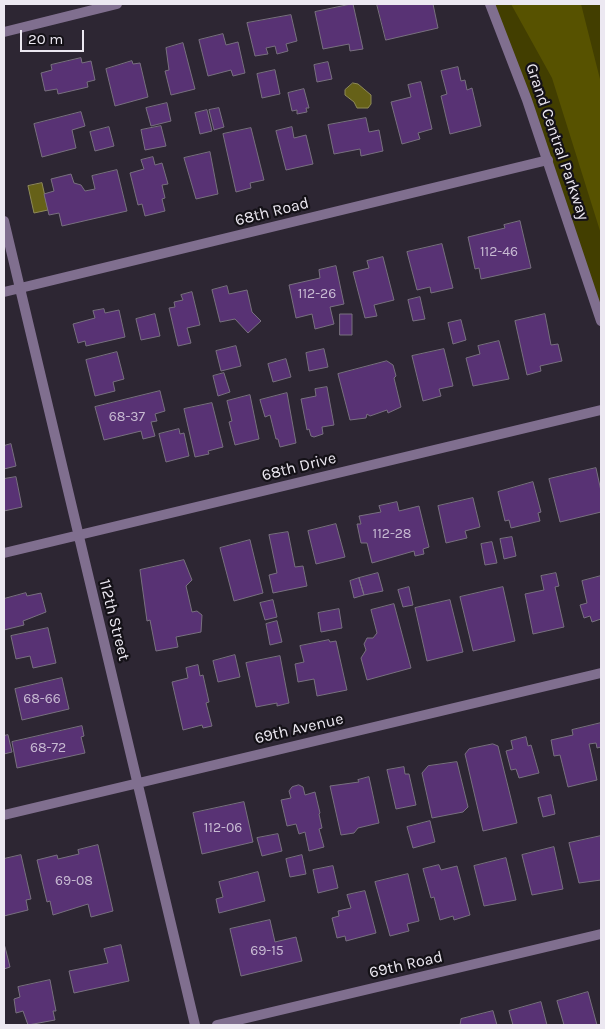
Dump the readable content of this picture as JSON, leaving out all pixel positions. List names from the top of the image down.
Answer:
{
  "streets": {
    "street": [
      "Grand Central Parkway",
      "68th Road",
      "68th Drive",
      "112th Street",
      "69th Avenue",
      "69th Road"
    ]
  },
  "crossings": [
    ["Grand Central Parkway", "68th Road"],
    ["68th Road", "112th Street"],
    ["68th Drive", "112th Street"],
    ["112th Street", "69th Avenue"]
  ],
  "house_numbers": [
    "112-46",
    "112-26",
    "68-37",
    "112-28",
    "68-66",
    "68-72",
    "112-06",
    "69-08",
    "69-15"
  ],
  "scale_bar": "20 m"
}
